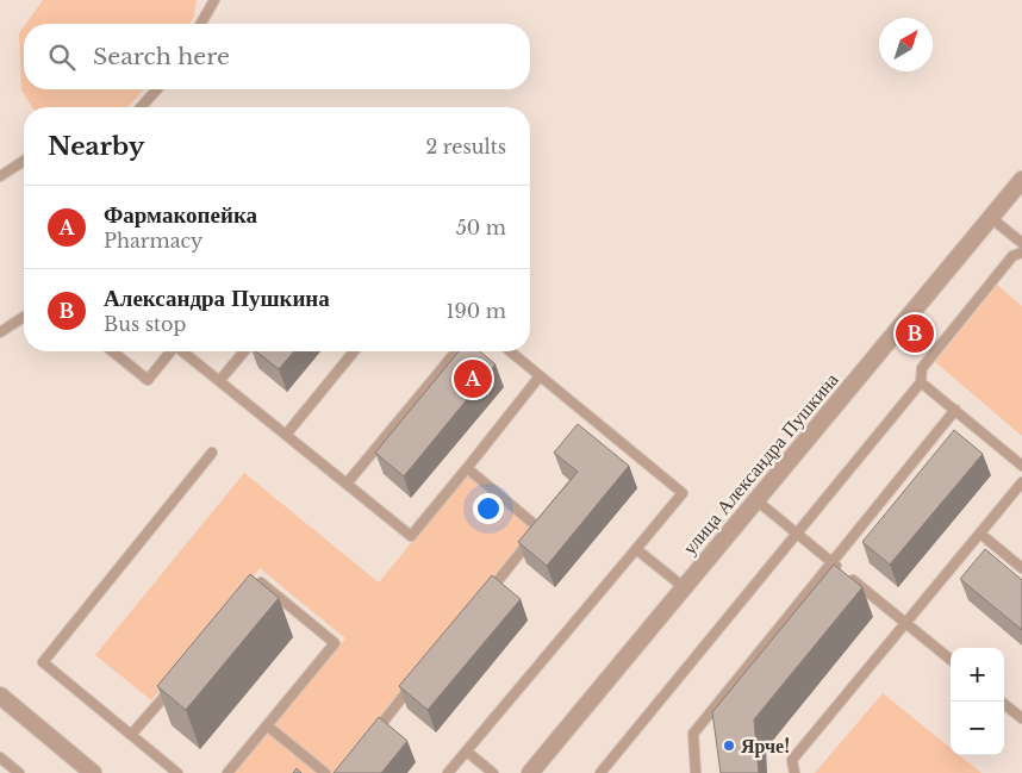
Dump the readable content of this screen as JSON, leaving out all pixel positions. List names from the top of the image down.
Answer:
{
  "streets": {
    "street": ["улица Александра Пушкина"]
  },
  "places": ["Ярче!"],
  "north": "top right",
  "page": {
    "search": "Search here",
    "heading": ["Nearby", "2 results"],
    "list": [
      {
        "mark": "A",
        "name": "Фармакопейка",
        "note": "Pharmacy",
        "value": "50 m"
      },
      {
        "mark": "B",
        "name": "Александра Пушкина",
        "note": "Bus stop",
        "value": "190 m"
      }
    ],
    "pins": ["B", "A"],
    "map_buttons": ["+", "−"]
  }
}
